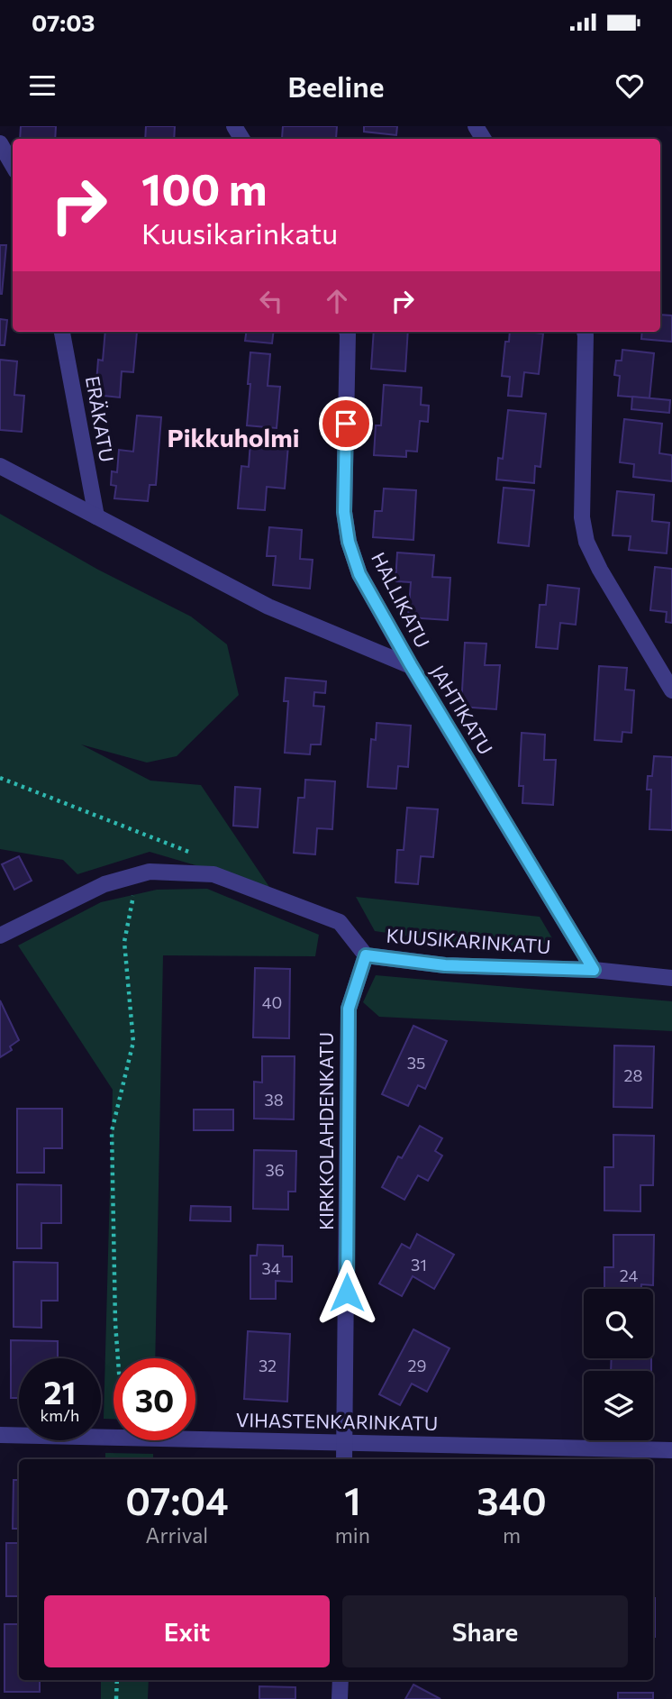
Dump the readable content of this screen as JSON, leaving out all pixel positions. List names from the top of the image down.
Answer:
{
  "streets": {
    "street": [
      "ERÄKATU",
      "HALLIKATU",
      "JAHTIKATU",
      "KUUSIKARINKATU",
      "KIRKKOLAHDENKATU",
      "VIHASTENKARINKATU"
    ]
  },
  "crossings": [
    ["ERÄKATU", "JAHTIKATU"],
    ["HALLIKATU", "JAHTIKATU"],
    ["JAHTIKATU", "KUUSIKARINKATU"],
    ["KUUSIKARINKATU", "KIRKKOLAHDENKATU"],
    ["KIRKKOLAHDENKATU", "VIHASTENKARINKATU"]
  ],
  "districts": ["Pikkuholmi"],
  "house_numbers": [
    "40",
    "35",
    "28",
    "38",
    "36",
    "31",
    "34",
    "24",
    "32",
    "29"
  ],
  "page": {
    "status": "07:03",
    "header": "Beeline",
    "turn": ["100 m", "Kuusikarinkatu"],
    "speed": "21 km/h",
    "limit": "30",
    "eta": [
      "07:04",
      "Arrival",
      "1",
      "min",
      "340",
      "m"
    ],
    "buttons": ["Exit", "Share"]
  }
}
